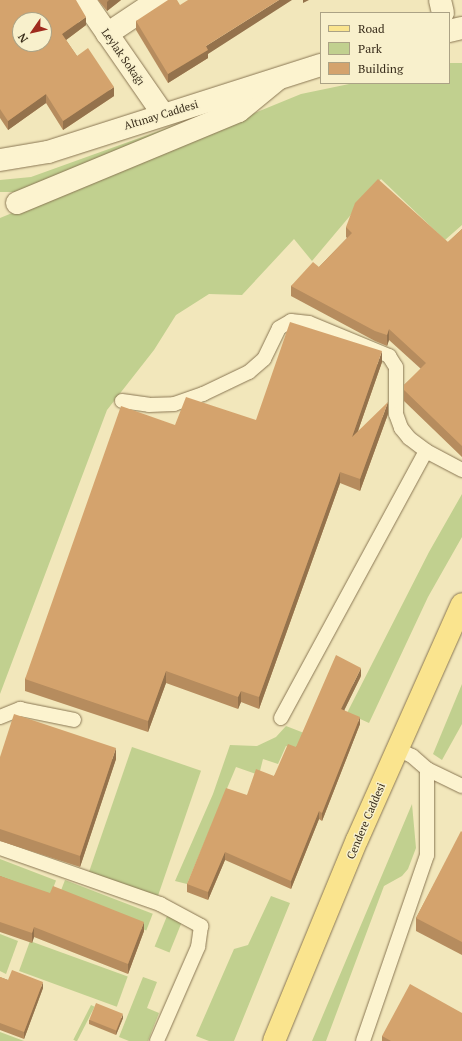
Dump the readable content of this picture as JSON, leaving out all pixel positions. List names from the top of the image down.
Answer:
{
  "streets": {
    "main road": ["Cendere Caddesi"],
    "street": ["Leylak Sokağı", "Altınay Caddesi"]
  },
  "crossings": [
    ["Leylak Sokağı", "Altınay Caddesi"]
  ],
  "legend": ["Road", "Park", "Building"],
  "north": "bottom left"
}
